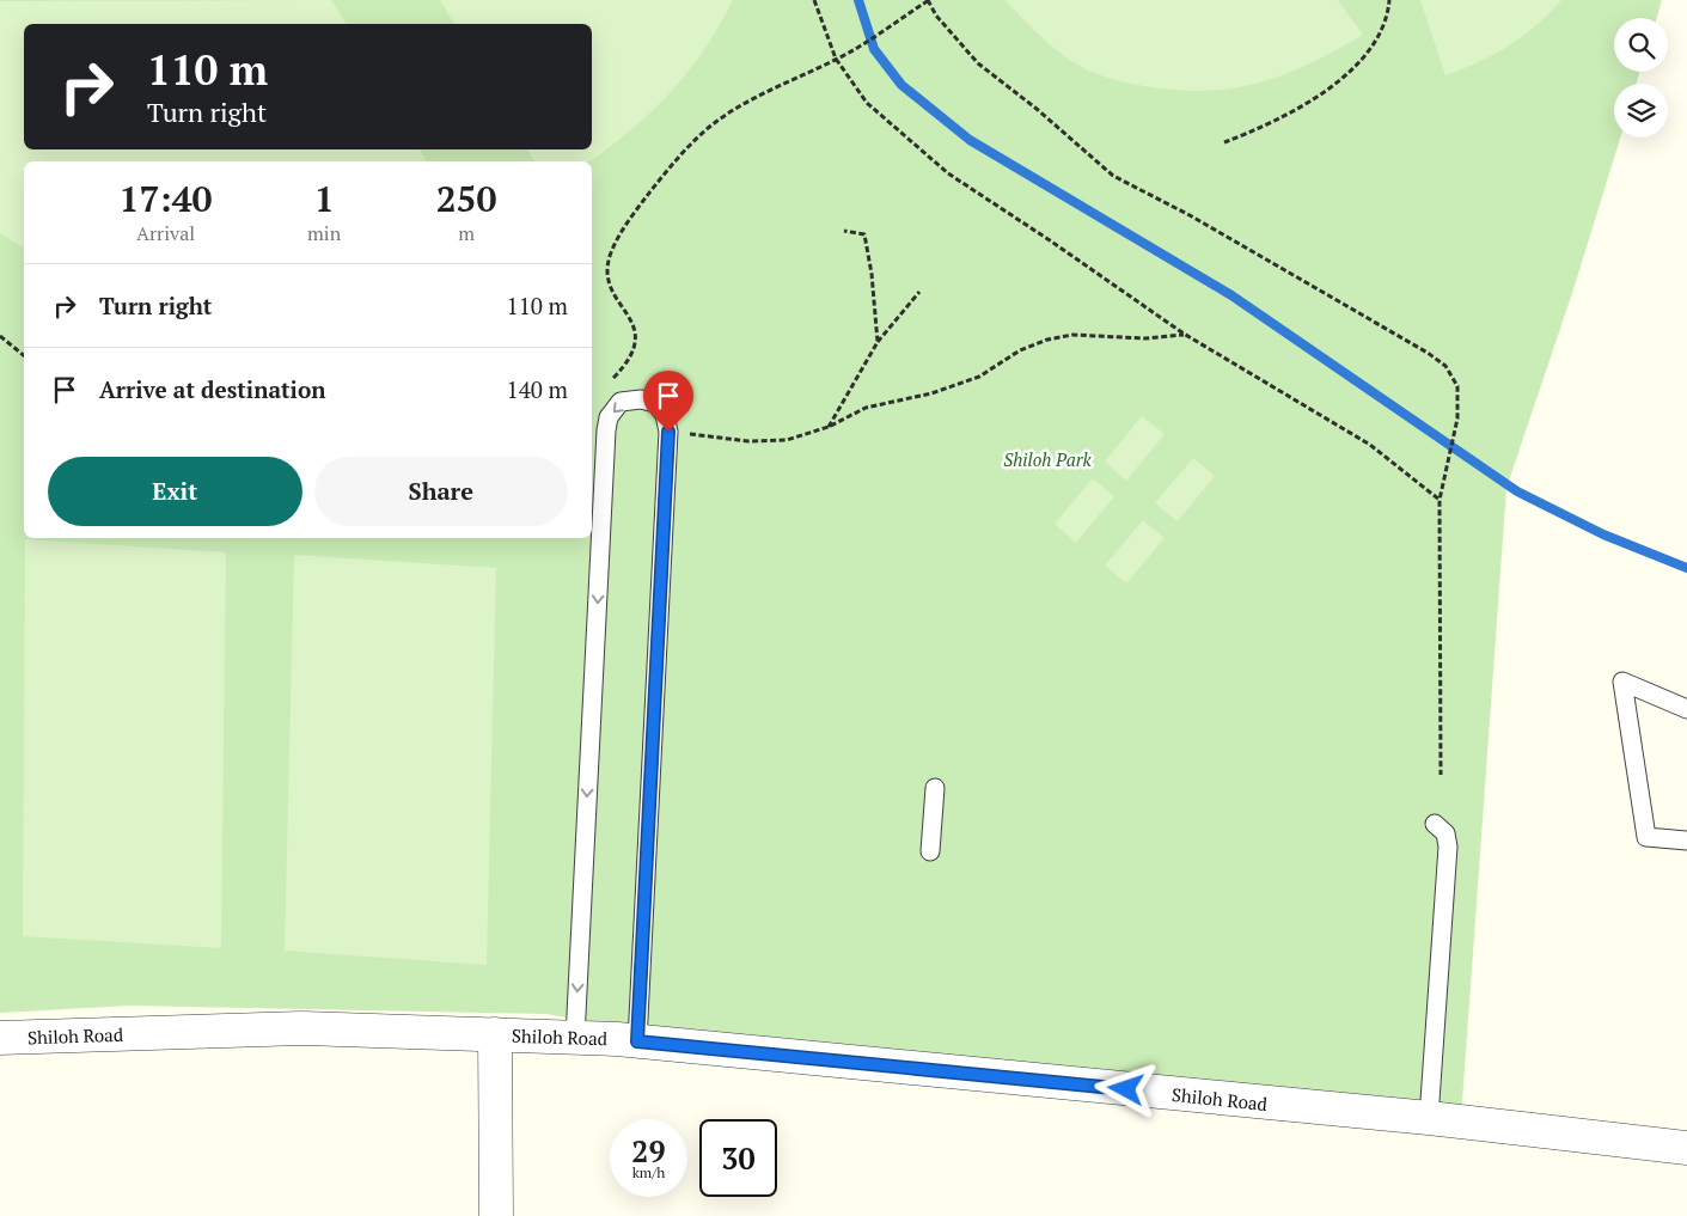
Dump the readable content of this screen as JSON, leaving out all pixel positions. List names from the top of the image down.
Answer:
{
  "streets": {
    "street": ["Shiloh Road"]
  },
  "parks": ["Shiloh Park"],
  "page": {
    "turn": ["110 m", "Turn right"],
    "eta": [
      "17:40",
      "Arrival",
      "1",
      "min",
      "250",
      "m"
    ],
    "list": [
      {
        "name": "Turn right",
        "value": "110 m"
      },
      {
        "name": "Arrive at destination",
        "value": "140 m"
      }
    ],
    "buttons": ["Exit", "Share"],
    "speed": "29 km/h",
    "limit": "30"
  }
}
